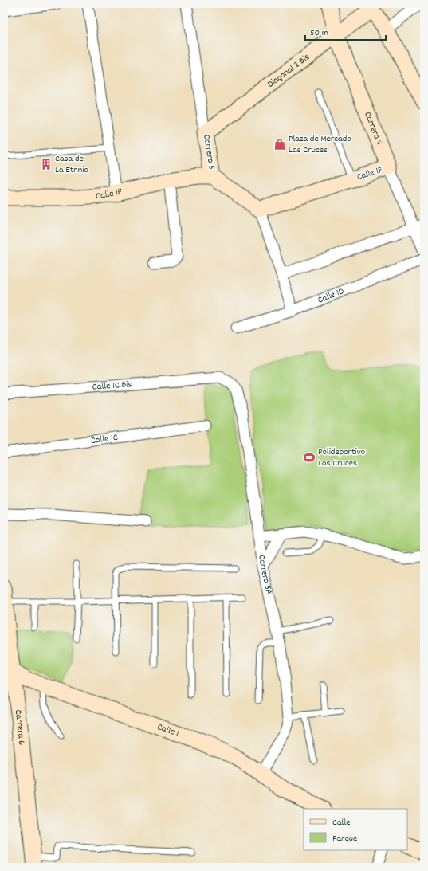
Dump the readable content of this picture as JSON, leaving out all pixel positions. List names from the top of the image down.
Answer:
{
  "streets": {
    "street": [
      "Diagonal 2 Bis",
      "Carrera 4",
      "Carrera 5",
      "Calle 1F",
      "Calle 1D",
      "Calle 1C Bis",
      "Calle 1C",
      "Carrera 5A",
      "Carrera 6",
      "Calle 1"
    ]
  },
  "crossings": [
    ["Diagonal 2 Bis", "Carrera 4"],
    ["Diagonal 2 Bis", "Carrera 5"],
    ["Carrera 4", "Calle 1F"],
    ["Carrera 5", "Calle 1F"],
    ["Calle 1C Bis", "Carrera 5A"],
    ["Carrera 5A", "Calle 1"],
    ["Carrera 6", "Calle 1"]
  ],
  "places": {
    "shop": ["Plaza de Mercado Las Cruces"],
    "building": ["Casa de La Etnnia"],
    "sports": ["Polideportivo Las Cruces"]
  },
  "legend": ["Calle", "Parque"],
  "scale_bar": "50 m"
}
